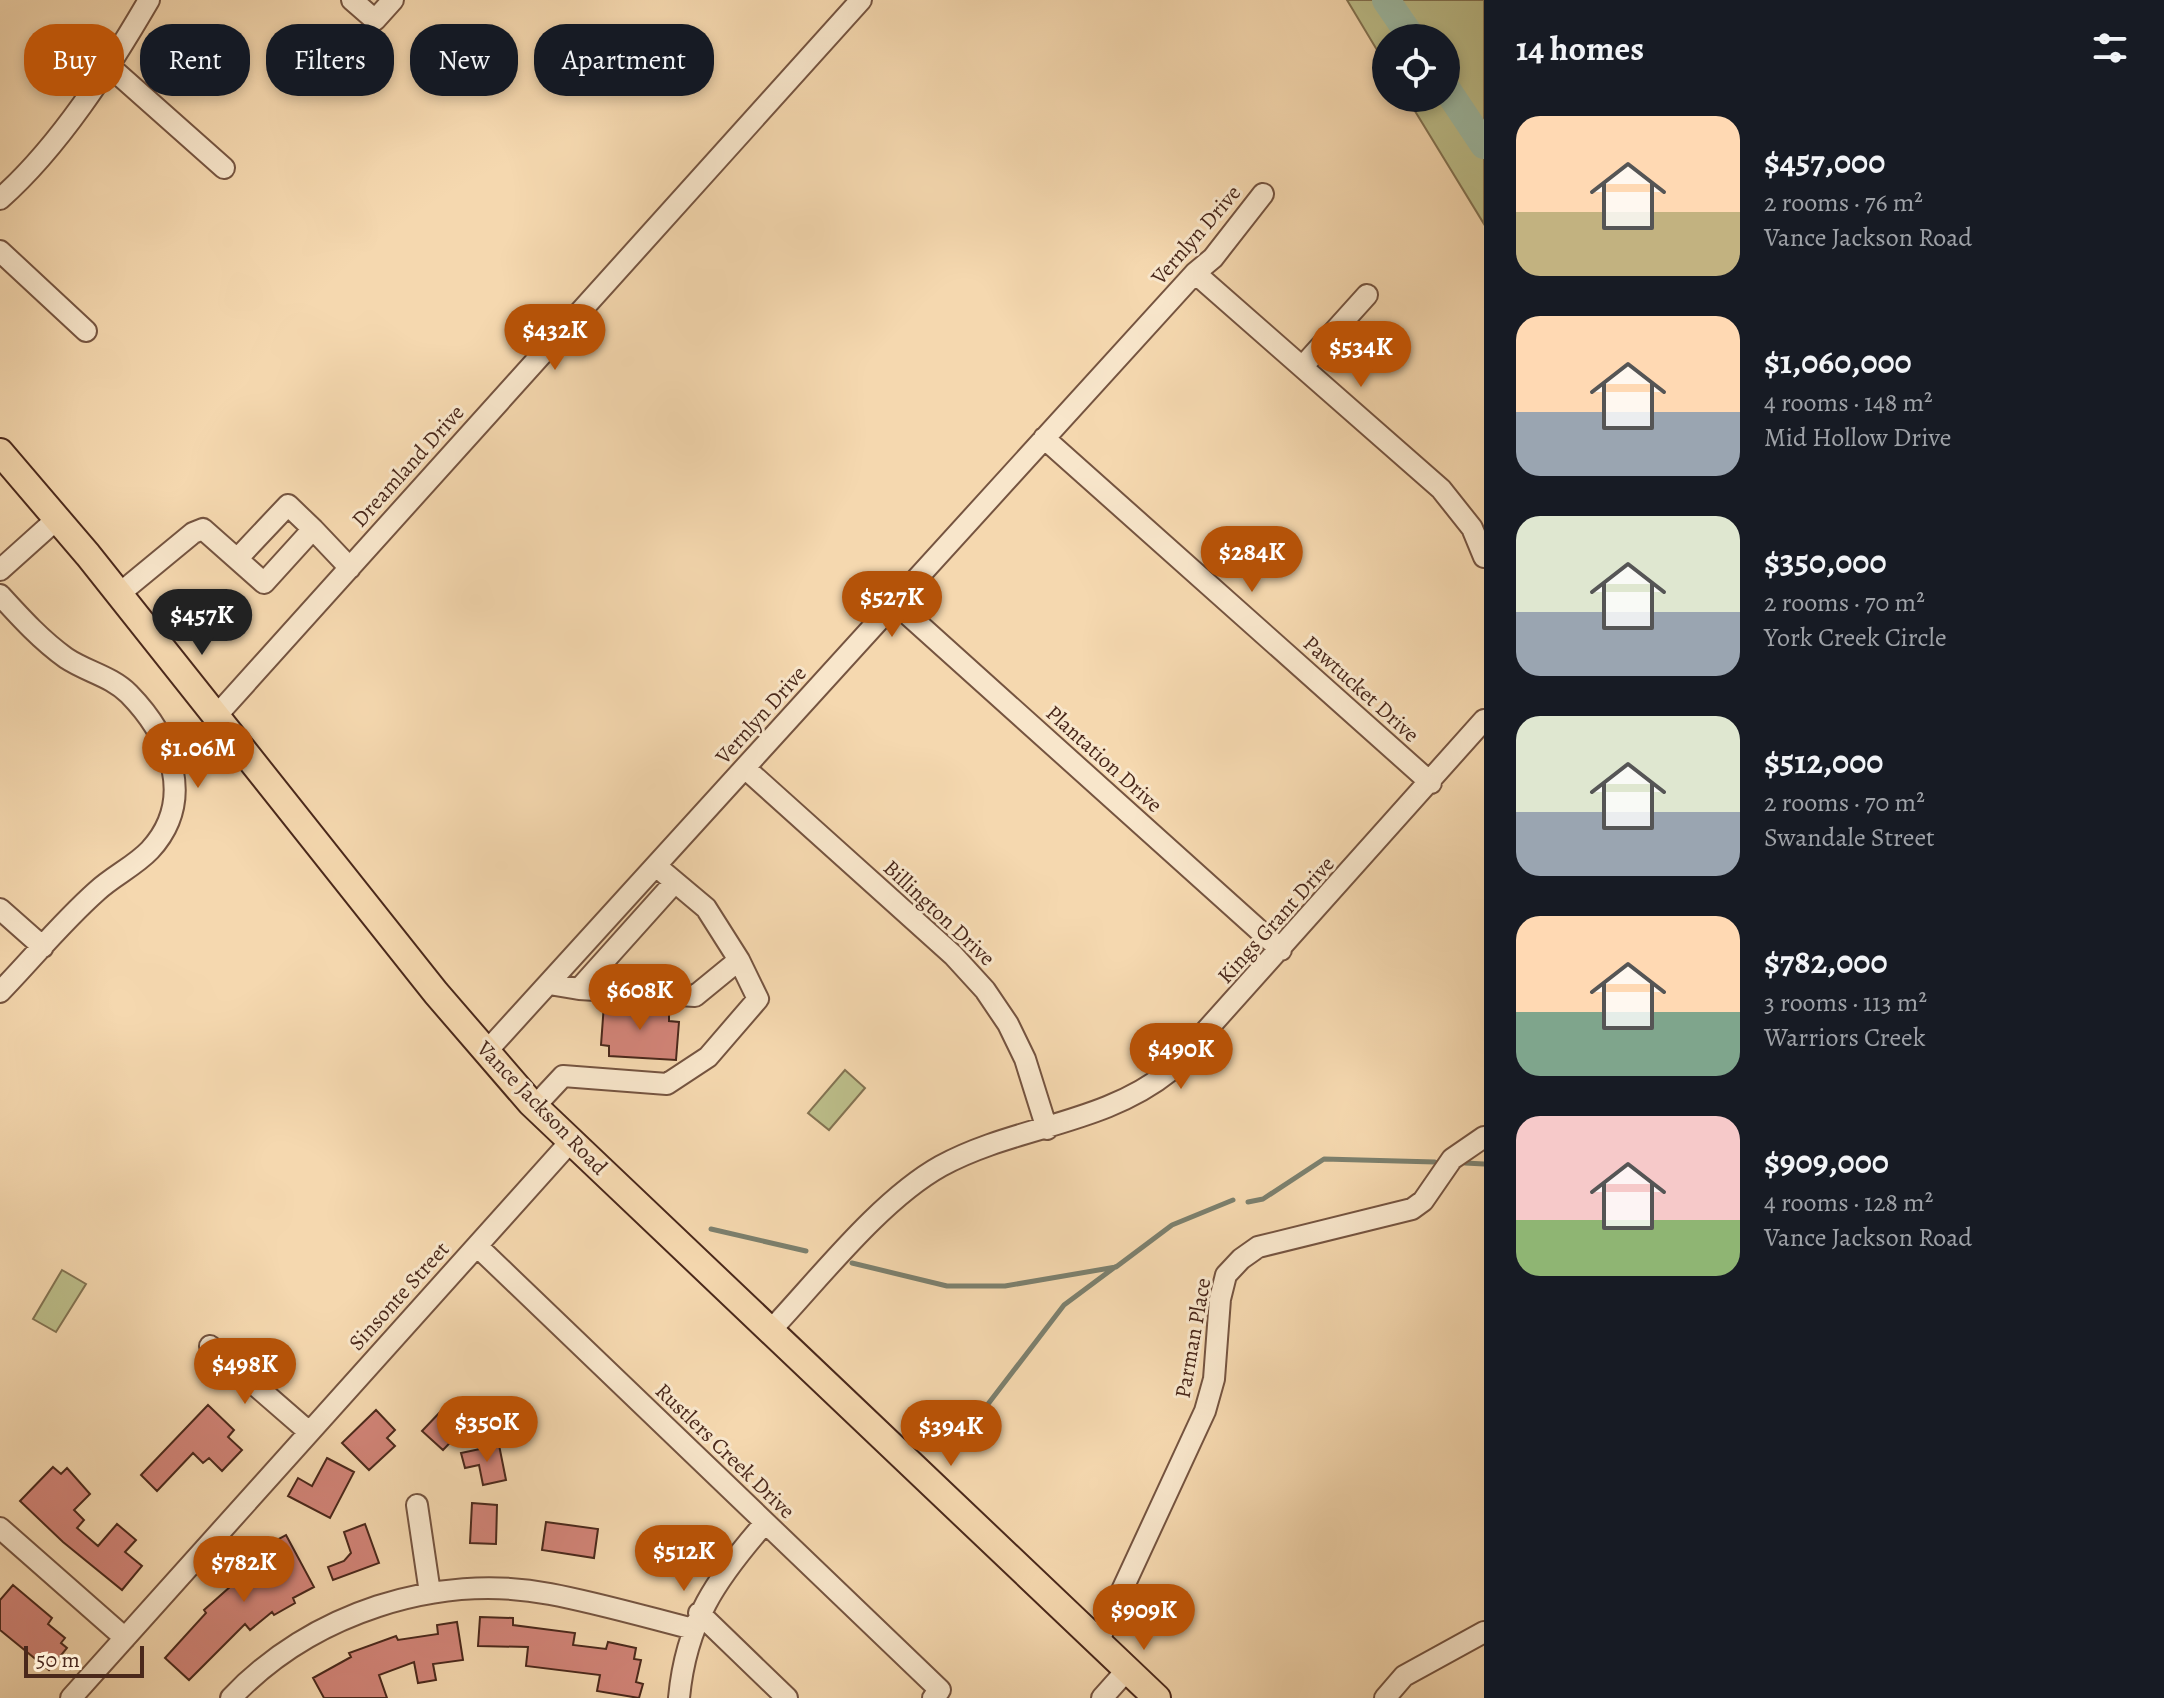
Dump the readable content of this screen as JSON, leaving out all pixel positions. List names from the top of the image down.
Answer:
{
  "streets": {
    "main road": ["Vance Jackson Road"],
    "street": [
      "Vernlyn Drive",
      "Dreamland Drive",
      "Pawtucket Drive",
      "Plantation Drive",
      "Billington Drive",
      "Kings Grant Drive",
      "Sinsonte Street",
      "Parman Place",
      "Rustlers Creek Drive"
    ]
  },
  "crossings": [
    ["Vernlyn Drive", "Pawtucket Drive"],
    ["Vernlyn Drive", "Plantation Drive"],
    ["Vernlyn Drive", "Billington Drive"],
    ["Vernlyn Drive", "Vance Jackson Road"],
    ["Dreamland Drive", "Vance Jackson Road"],
    ["Pawtucket Drive", "Kings Grant Drive"],
    ["Plantation Drive", "Kings Grant Drive"],
    ["Billington Drive", "Kings Grant Drive"],
    ["Kings Grant Drive", "Vance Jackson Road"],
    ["Vance Jackson Road", "Sinsonte Street"],
    ["Vance Jackson Road", "Parman Place"],
    ["Sinsonte Street", "Rustlers Creek Drive"]
  ],
  "scale_bar": "50 m",
  "page": {
    "heading": "14 homes",
    "chip": [
      "Buy",
      "Rent",
      "Filters",
      "New",
      "Apartment"
    ],
    "list": [
      {
        "name": "$457,000",
        "note": "2 rooms · 76 m² · Vance Jackson Road"
      },
      {
        "name": "$1,060,000",
        "note": "4 rooms · 148 m² · Mid Hollow Drive"
      },
      {
        "name": "$350,000",
        "note": "2 rooms · 70 m² · York Creek Circle"
      },
      {
        "name": "$512,000",
        "note": "2 rooms · 70 m² · Swandale Street"
      },
      {
        "name": "$782,000",
        "note": "3 rooms · 113 m² · Warriors Creek"
      },
      {
        "name": "$909,000",
        "note": "4 rooms · 128 m² · Vance Jackson Road"
      }
    ],
    "price": [
      "$432K",
      "$534K",
      "$284K",
      "$527K",
      "$457K",
      "$1.06M",
      "$608K",
      "$490K",
      "$498K",
      "$350K",
      "$394K",
      "$512K",
      "$782K",
      "$909K"
    ],
    "scale": "50 m"
  }
}
